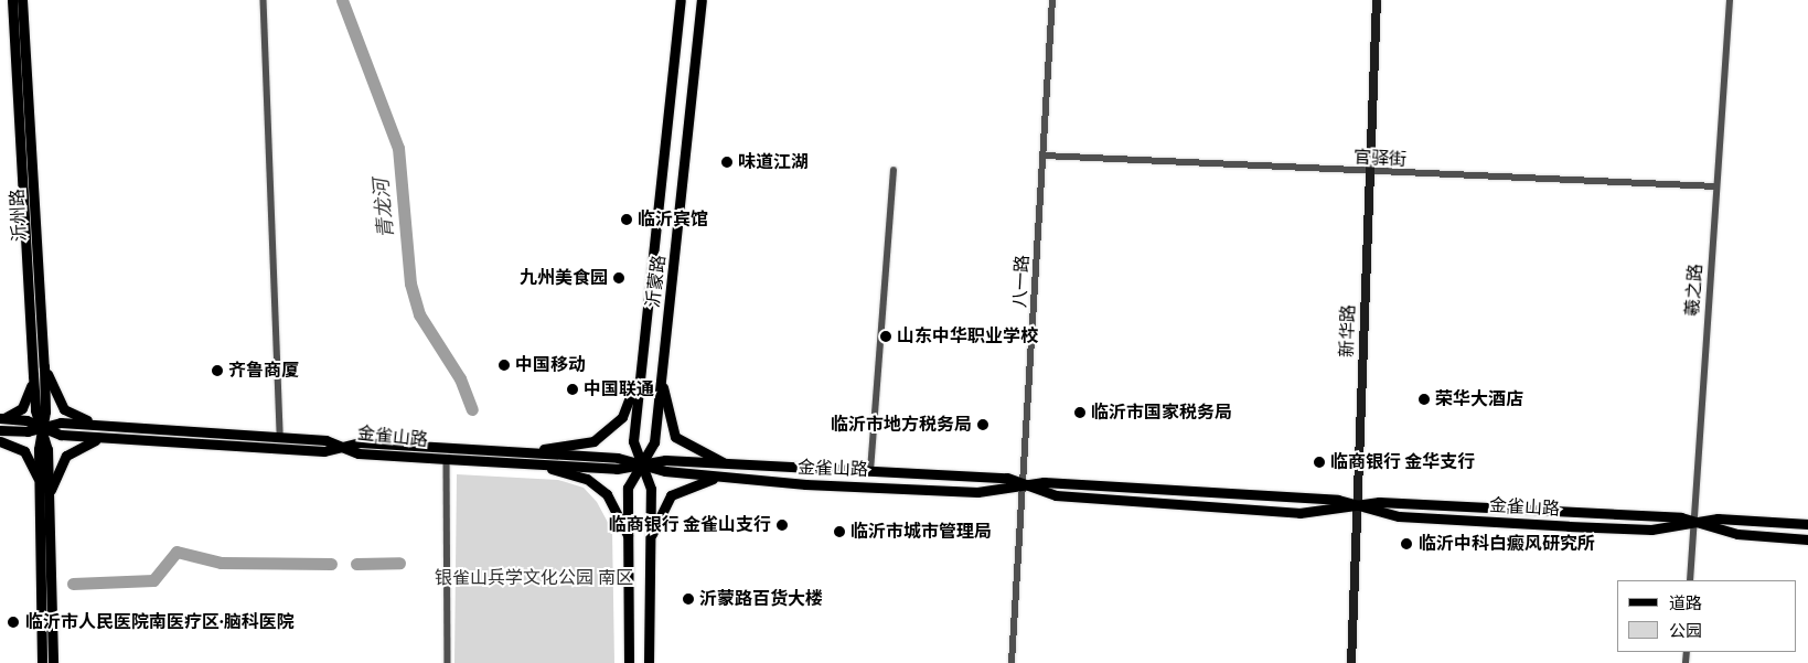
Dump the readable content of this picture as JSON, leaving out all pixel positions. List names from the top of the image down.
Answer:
{
  "streets": {
    "main road": [
      "沂州路",
      "沂蒙路",
      "新华路",
      "金雀山路"
    ],
    "street": ["官驿街", "八一路", "羲之路"]
  },
  "crossings": [
    ["官驿街", "八一路"],
    ["官驿街", "羲之路"],
    ["官驿街", "新华路"],
    ["沂州路", "金雀山路"],
    ["沂蒙路", "金雀山路"],
    ["八一路", "金雀山路"],
    ["羲之路", "金雀山路"],
    ["新华路", "金雀山路"]
  ],
  "water": ["青龙河"],
  "parks": ["银雀山兵学文化公园 南区"],
  "places": [
    "味道江湖",
    "临沂宾馆",
    "九州美食园",
    "山东中华职业学校",
    "中国移动",
    "齐鲁商厦",
    "中国联通",
    "荣华大酒店",
    "临沂市国家税务局",
    "临沂市地方税务局",
    "临商银行 金华支行",
    "临商银行 金雀山支行",
    "临沂市城市管理局",
    "临沂中科白癜风研究所",
    "沂蒙路百货大楼",
    "临沂市人民医院南医疗区·脑科医院"
  ],
  "legend": ["道路", "公园"]
}
